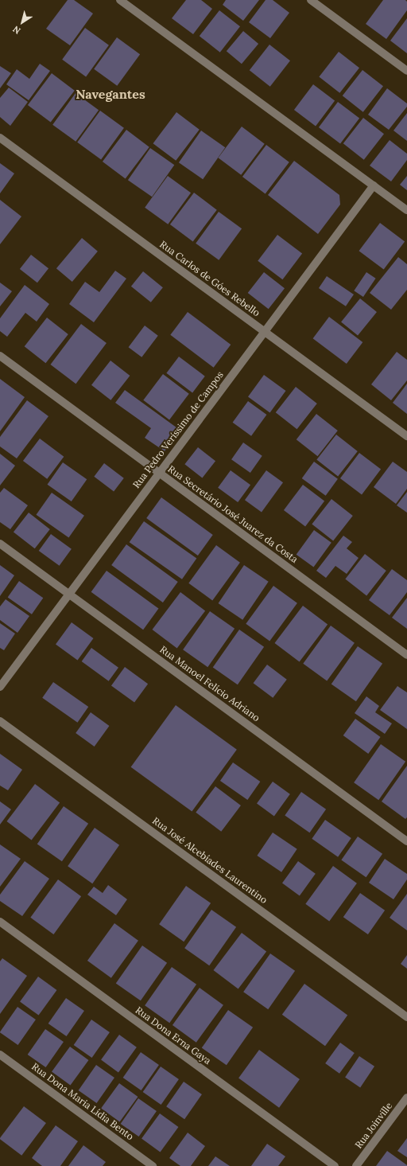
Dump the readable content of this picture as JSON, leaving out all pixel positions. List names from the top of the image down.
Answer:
{
  "streets": {
    "street": [
      "Rua Carlos de Góes Rebello",
      "Rua Pedro Veríssimo de Campos",
      "Rua Secretário José Juarez da Costa",
      "Rua Manoel Felício Adriano",
      "Rua José Alcebíades Laurentino",
      "Rua Dona Erna Gaya",
      "Rua Dona Maria Lídia Bento",
      "Rua Joinville"
    ]
  },
  "crossings": [
    ["Rua Carlos de Góes Rebello", "Rua Pedro Veríssimo de Campos"],
    ["Rua Pedro Veríssimo de Campos", "Rua Secretário José Juarez da Costa"],
    ["Rua Pedro Veríssimo de Campos", "Rua Manoel Felício Adriano"]
  ],
  "districts": ["Navegantes"],
  "north": "bottom left"
}
